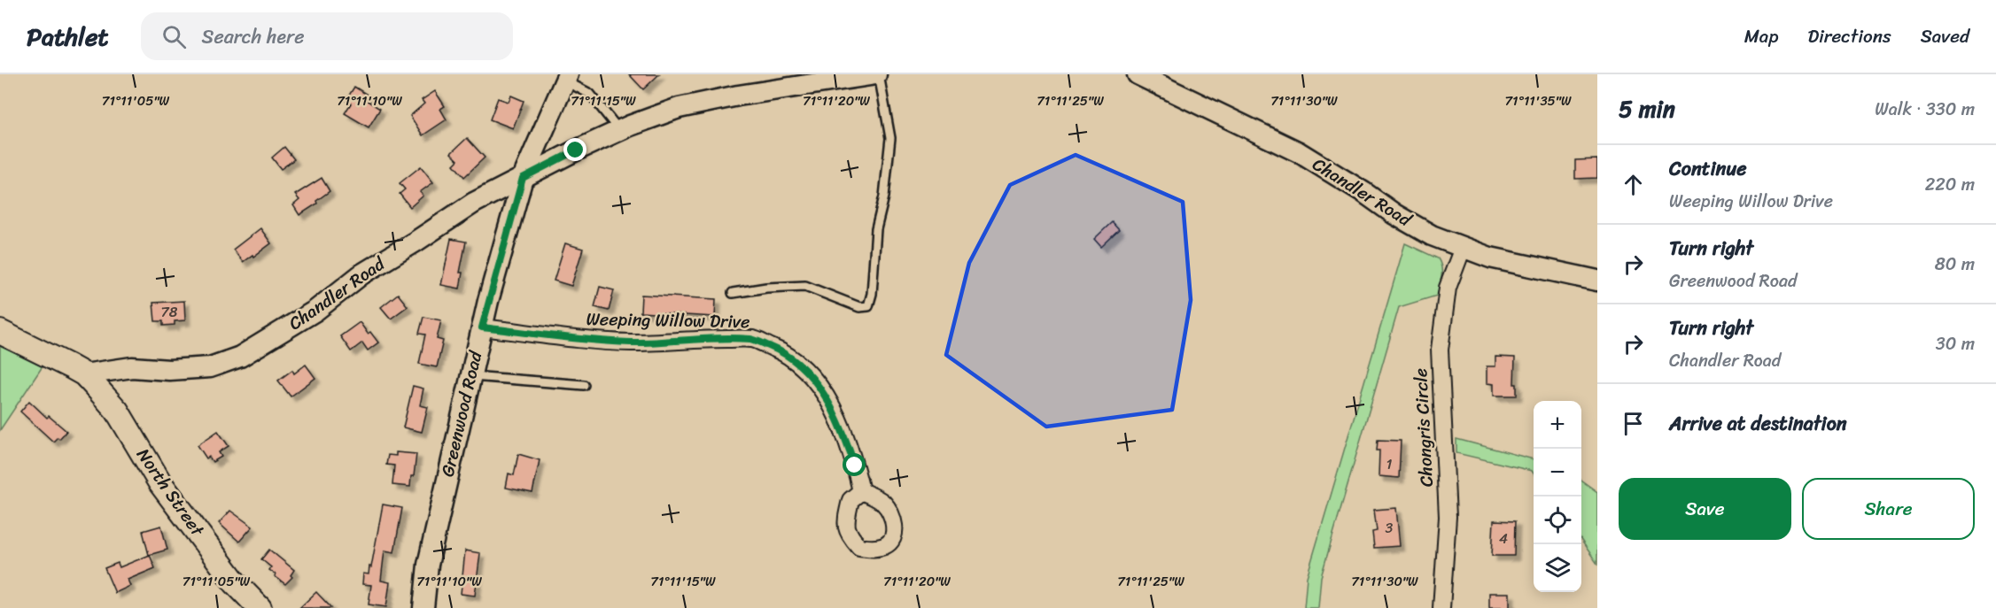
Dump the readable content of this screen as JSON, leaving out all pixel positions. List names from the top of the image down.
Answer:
{
  "streets": {
    "main road": ["North Street"],
    "street": [
      "Chandler Road",
      "Weeping Willow Drive",
      "Greenwood Road",
      "Chongris Circle"
    ]
  },
  "crossings": [
    ["Chandler Road", "Greenwood Road"],
    ["Chandler Road", "Chongris Circle"],
    ["Chandler Road", "North Street"],
    ["Weeping Willow Drive", "Greenwood Road"]
  ],
  "house_numbers": [
    "78",
    "1",
    "3",
    "4"
  ],
  "page": {
    "header": "Pathlet",
    "search": "Search here",
    "nav": ["Map", "Directions", "Saved"],
    "heading": ["5 min", "Walk · 330 m"],
    "list": [
      ["Continue", "Weeping Willow Drive", "220 m"],
      ["Turn right", "Greenwood Road", "80 m"],
      ["Turn right", "Chandler Road", "30 m"],
      "Arrive at destination"
    ],
    "map_buttons": ["+", "−"],
    "buttons": ["Save", "Share"]
  },
  "coordinates": [
    "71°11'05\"W",
    "71°11'10\"W",
    "71°11'15\"W",
    "71°11'20\"W",
    "71°11'25\"W",
    "71°11'30\"W",
    "71°11'35\"W"
  ]
}
